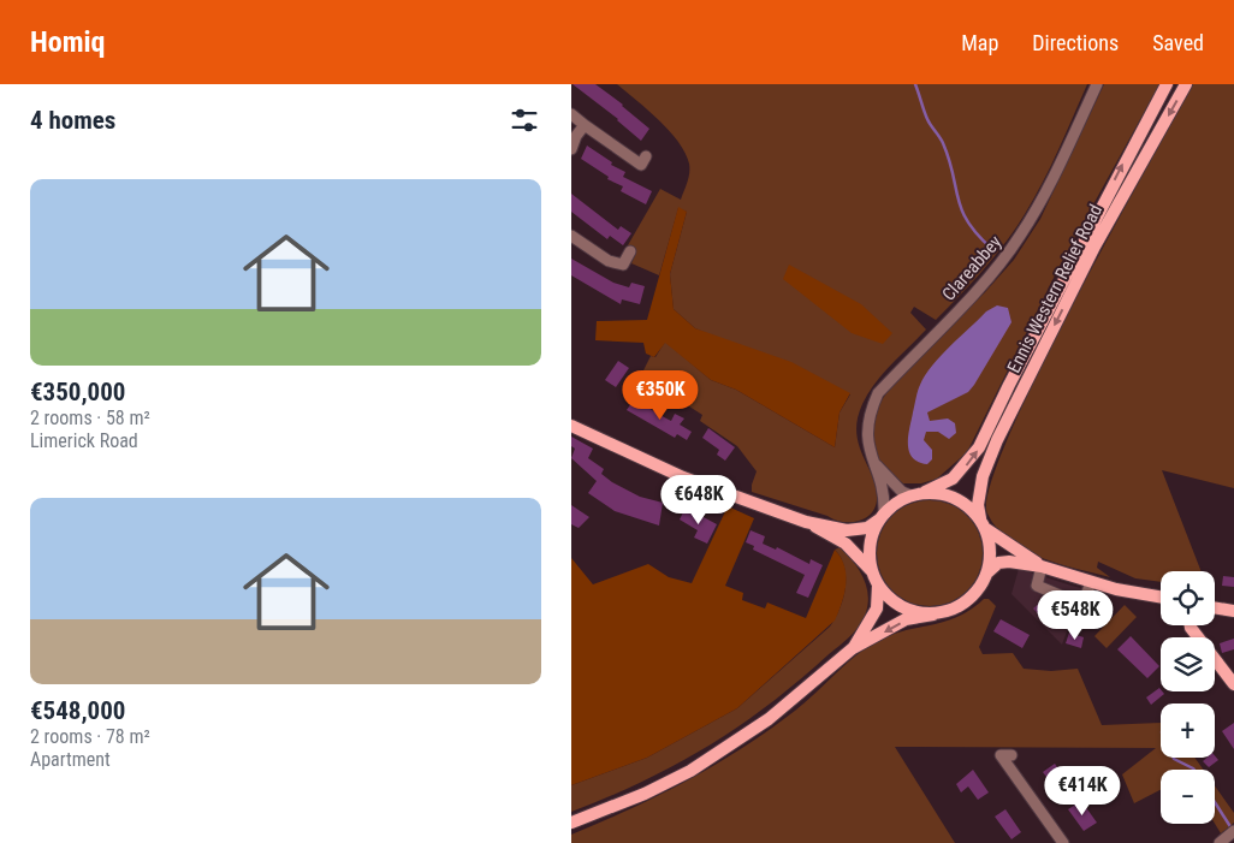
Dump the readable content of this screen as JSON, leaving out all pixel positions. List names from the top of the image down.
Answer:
{
  "streets": {
    "main road": ["Ennis Western Relief Road"],
    "street": ["Clareabbey"]
  },
  "crossings": [
    ["Clareabbey", "Ennis Western Relief Road"]
  ],
  "page": {
    "header": "Homiq",
    "nav": ["Map", "Directions", "Saved"],
    "heading": "4 homes",
    "list": [
      {
        "name": "€350,000",
        "note": "2 rooms · 58 m² · Limerick Road"
      },
      {
        "name": "€548,000",
        "note": "2 rooms · 78 m² · Apartment"
      }
    ],
    "price": [
      "€350K",
      "€648K",
      "€548K",
      "€414K"
    ],
    "map_buttons": ["+", "−"]
  }
}
